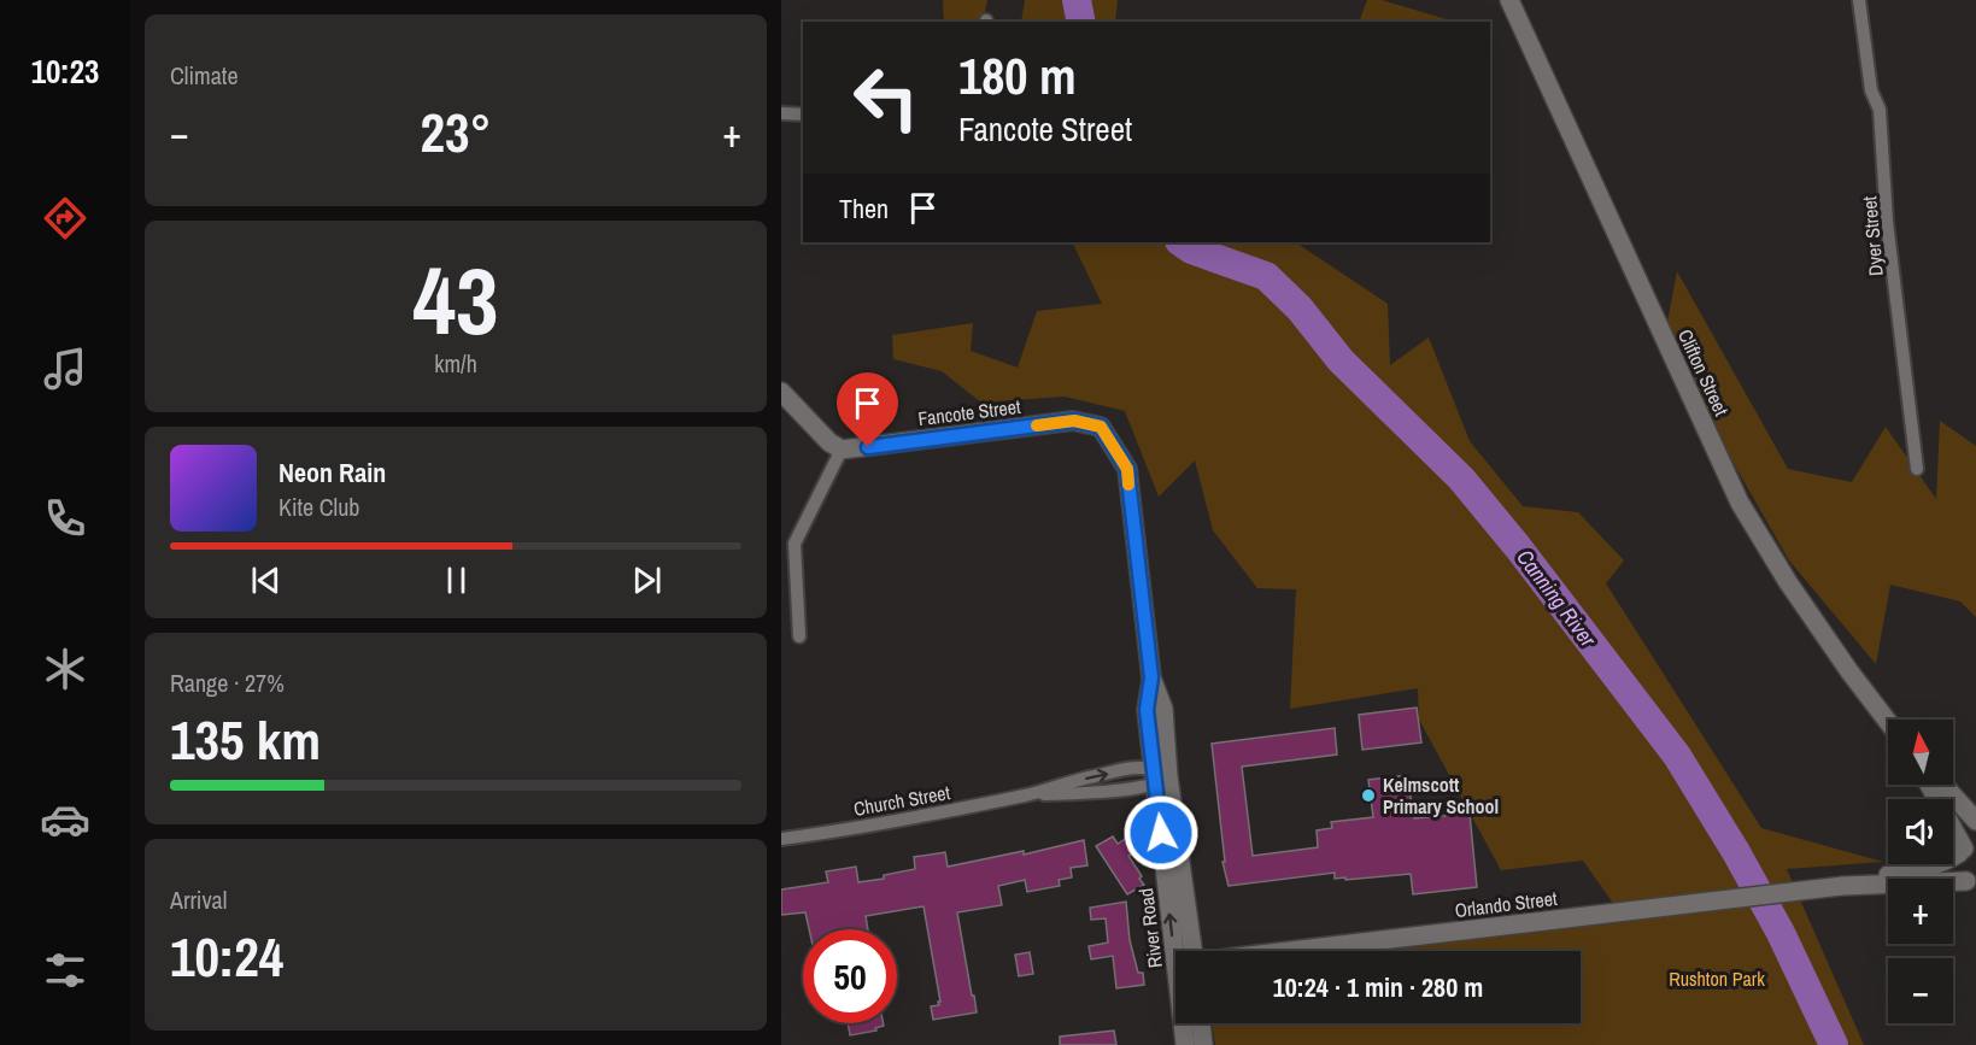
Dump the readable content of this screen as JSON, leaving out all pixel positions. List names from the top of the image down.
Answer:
{
  "streets": {
    "main road": [
      "Clifton Street",
      "Fancote Street",
      "Orlando Street",
      "River Road"
    ],
    "street": ["Dyer Street", "Church Street"]
  },
  "crossings": [
    ["Fancote Street", "River Road"],
    ["Church Street", "River Road"]
  ],
  "water": ["Canning River"],
  "parks": ["Rushton Park"],
  "places": ["Kelmscott Primary School"],
  "north": "top",
  "page": {
    "tabs": "10:23",
    "tile": [
      "Climate",
      ["43", "km/h"],
      ["Range · 27%", "135 km"],
      ["Arrival", "10:24"]
    ],
    "turn": ["180 m", "Fancote Street"],
    "heat": ["−", "23°", "+"],
    "then": "Then",
    "song": ["Neon Rain", "Kite Club"],
    "map_buttons": ["+", "−"],
    "limit": "50",
    "trip": "10:24 · 1 min · 280 m"
  }
}
